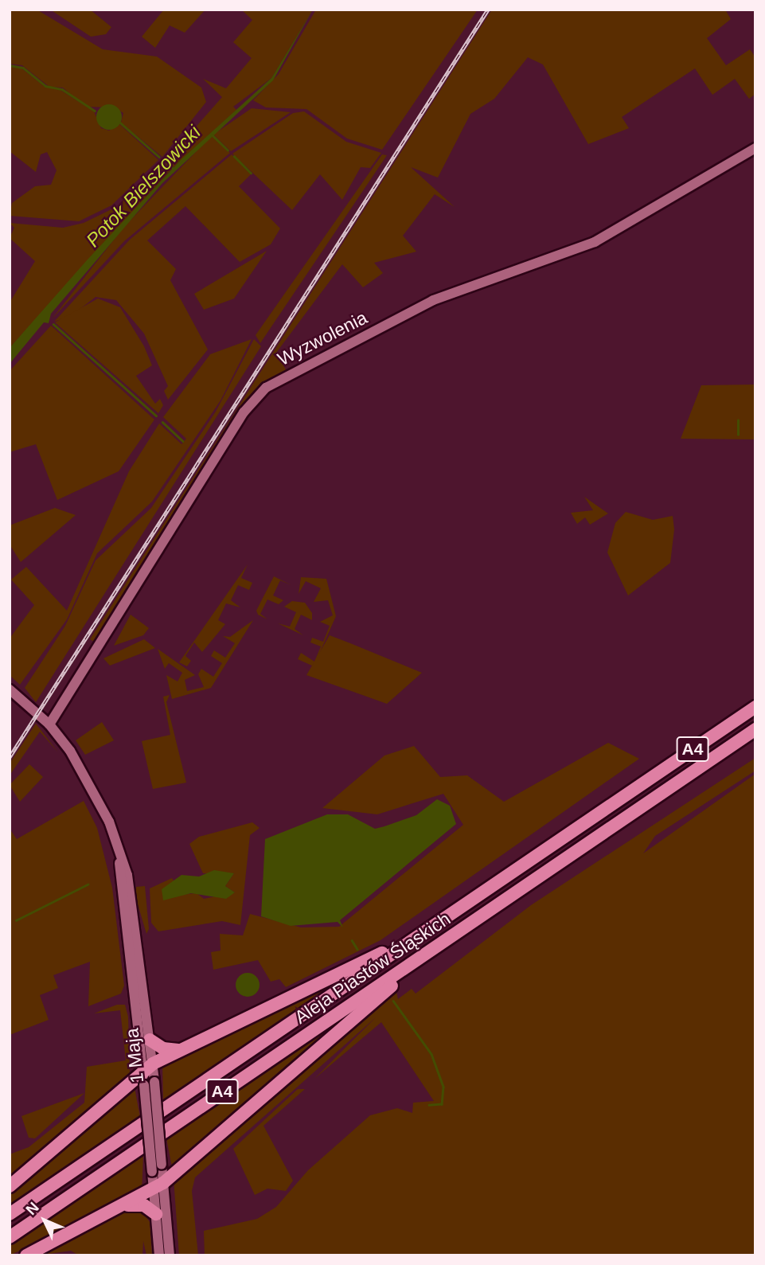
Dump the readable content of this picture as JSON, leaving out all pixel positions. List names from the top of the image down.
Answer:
{
  "streets": {
    "highway": ["A4", "Aleja Piastów Śląskich"],
    "main road": ["Wyzwolenia", "1 Maja"]
  },
  "crossings": [
    ["Wyzwolenia", "1 Maja"]
  ],
  "water": ["Potok Bielszowicki"],
  "north": "top left"
}
